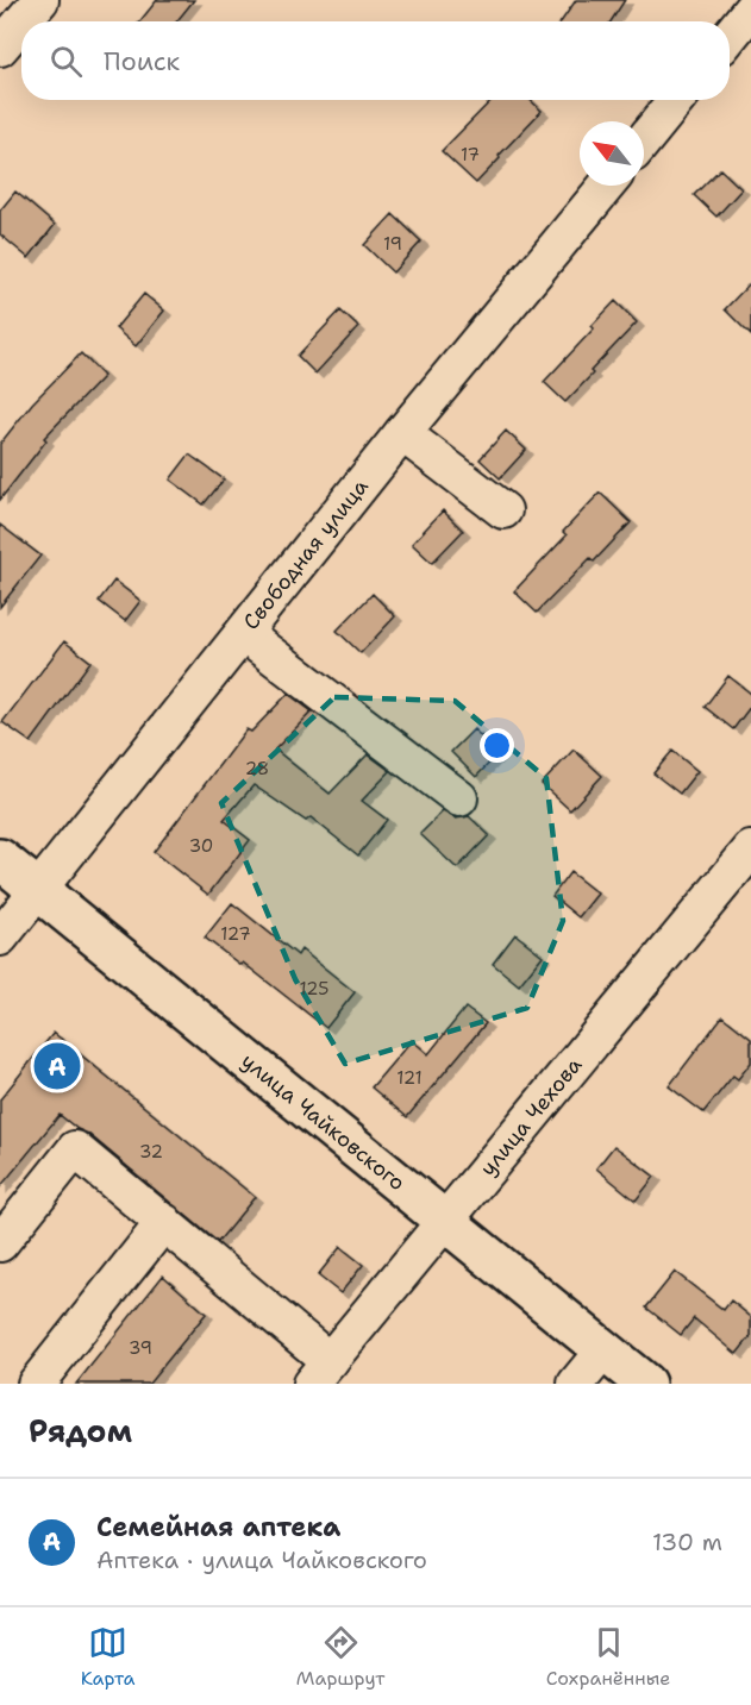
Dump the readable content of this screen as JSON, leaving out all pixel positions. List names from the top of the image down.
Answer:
{
  "streets": {
    "main road": ["улица Чайковского"],
    "street": ["Свободная улица", "улица Чехова"]
  },
  "crossings": [
    ["Свободная улица", "улица Чайковского"],
    ["улица Чехова", "улица Чайковского"]
  ],
  "house_numbers": [
    "17",
    "19",
    "28",
    "30",
    "127",
    "125",
    "121",
    "32",
    "39"
  ],
  "north": "top left",
  "page": {
    "search": "Поиск",
    "pins": "A",
    "heading": "Рядом",
    "list": [
      {
        "mark": "A",
        "name": "Семейная аптека",
        "note": "Аптека · улица Чайковского",
        "value": "130 m"
      }
    ],
    "nav": ["Карта", "Маршрут", "Сохранённые"]
  }
}
